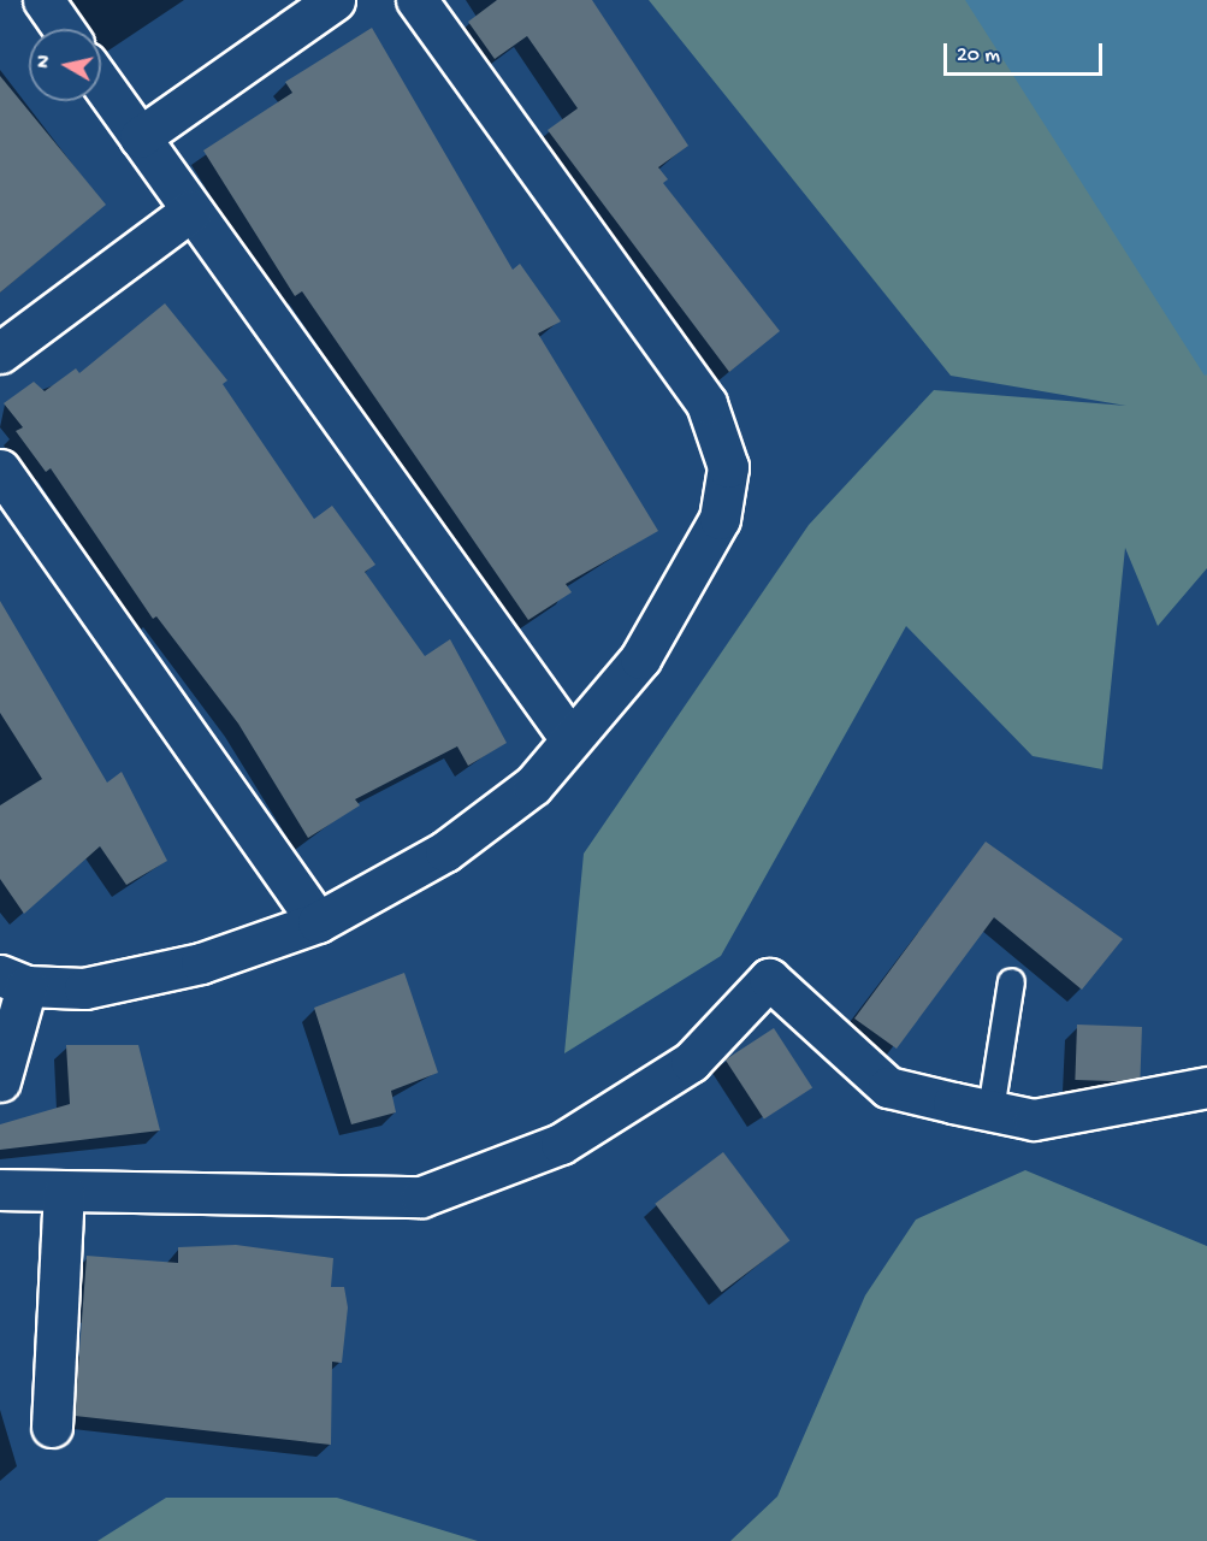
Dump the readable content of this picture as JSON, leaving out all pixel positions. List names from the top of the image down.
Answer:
{
  "scale_bar": "20 m",
  "north": "left"
}
